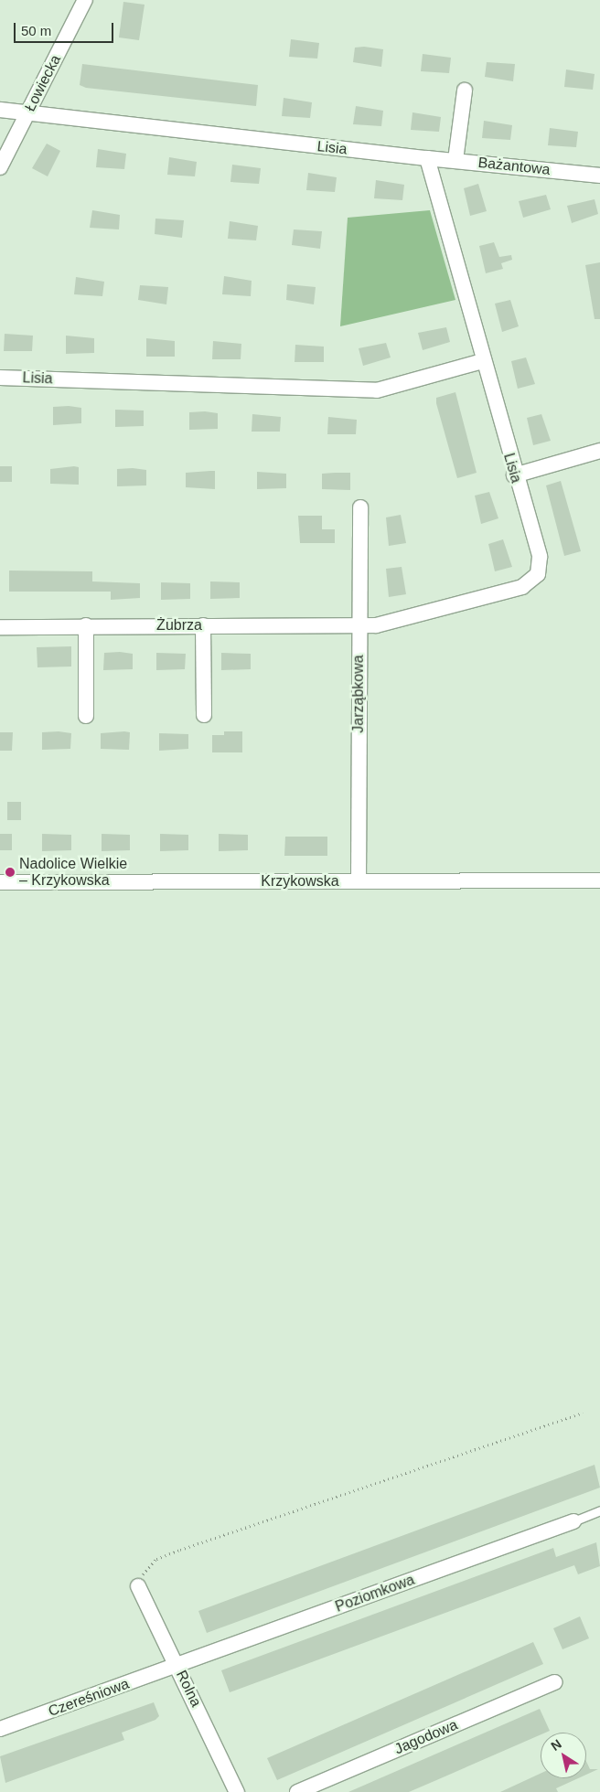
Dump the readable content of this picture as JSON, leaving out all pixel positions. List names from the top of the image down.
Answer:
{
  "streets": {
    "street": [
      "Łowiecka",
      "Lisia",
      "Bażantowa",
      "Żubrza",
      "Jarząbkowa",
      "Krzykowska",
      "Poziomkowa",
      "Rolna",
      "Czereśniowa",
      "Jagodowa"
    ]
  },
  "crossings": [
    ["Łowiecka", "Lisia"],
    ["Lisia", "Bażantowa"],
    ["Lisia", "Żubrza"],
    ["Żubrza", "Jarząbkowa"],
    ["Jarząbkowa", "Krzykowska"],
    ["Poziomkowa", "Rolna"],
    ["Poziomkowa", "Czereśniowa"],
    ["Rolna", "Czereśniowa"]
  ],
  "places": ["Nadolice Wielkie – Krzykowska"],
  "scale_bar": "50 m",
  "north": "top left"
}
